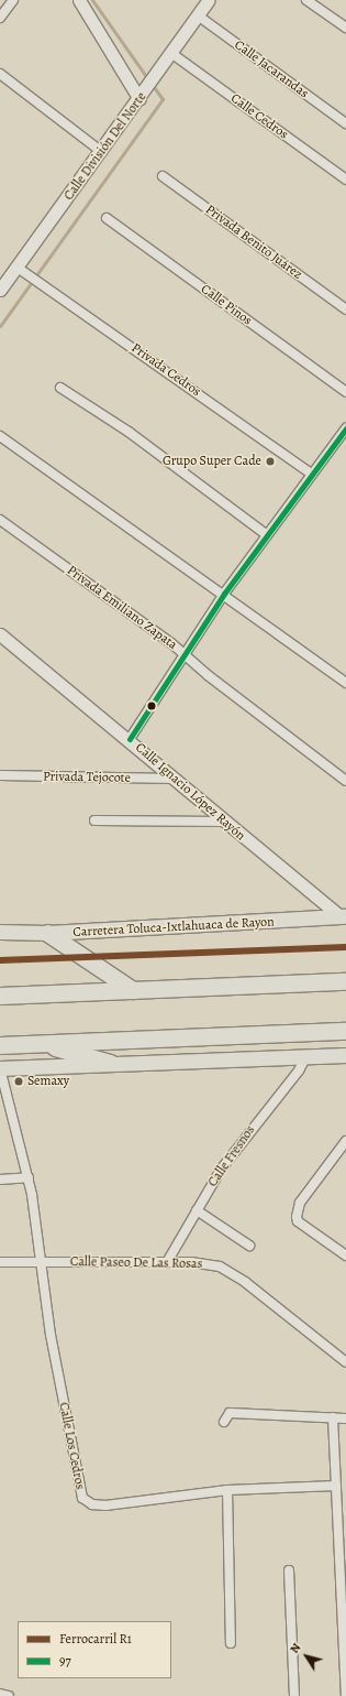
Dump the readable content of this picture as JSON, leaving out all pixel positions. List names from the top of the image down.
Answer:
{
  "streets": {
    "main road": ["Calle División Del Norte", "Calle Ignacio López Rayón", "Carretera Toluca-Ixtlahuaca de Rayon"],
    "street": [
      "Calle Jacarandas",
      "Calle Cedros",
      "Privada Benito Juárez",
      "Calle Pinos",
      "Privada Cedros",
      "Privada Emiliano Zapata",
      "Privada Tejocote",
      "Calle Fresnos",
      "Calle Paseo De Las Rosas",
      "Calle Los Cedros"
    ]
  },
  "crossings": [
    ["Calle Jacarandas", "Calle División Del Norte"],
    ["Calle Cedros", "Calle División Del Norte"],
    ["Calle División Del Norte", "Privada Cedros"],
    ["Privada Tejocote", "Calle Ignacio López Rayón"],
    ["Calle Ignacio López Rayón", "Carretera Toluca-Ixtlahuaca de Rayon"],
    ["Calle Fresnos", "Calle Paseo De Las Rosas"],
    ["Calle Paseo De Las Rosas", "Calle Los Cedros"]
  ],
  "places": ["Grupo Super Cade", "Semaxy"],
  "lines": ["transit line 97", "rail line R1"],
  "legend": ["Ferrocarril R1", "97"],
  "north": "top left"
}
